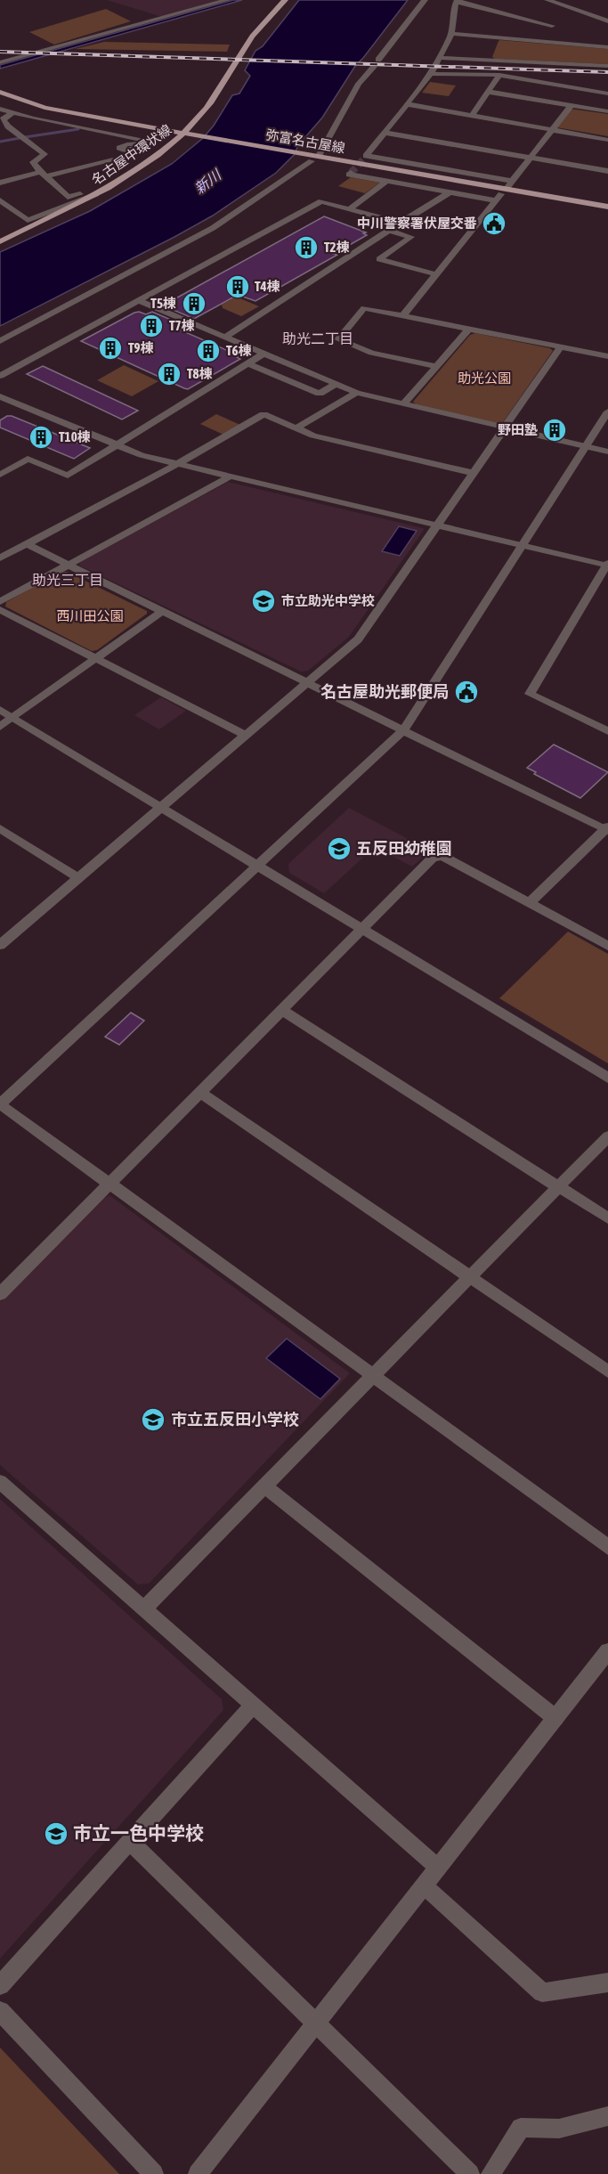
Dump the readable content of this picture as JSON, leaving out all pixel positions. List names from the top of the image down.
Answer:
{
  "streets": {
    "main road": ["弥富名古屋線", "名古屋中環状線"]
  },
  "crossings": [
    ["弥富名古屋線", "名古屋中環状線"]
  ],
  "districts": ["助光二丁目", "助光三丁目"],
  "water": ["新川"],
  "parks": ["助光公園", "西川田公園"],
  "places": {
    "public building": ["中川警察署伏屋交番", "名古屋助光郵便局"],
    "building": [
      "T2棟",
      "T4棟",
      "T5棟",
      "T7棟",
      "T9棟",
      "T6棟",
      "T8棟",
      "野田塾",
      "T10棟"
    ],
    "school or university": [
      "市立助光中学校",
      "五反田幼稚園",
      "市立五反田小学校",
      "市立一色中学校"
    ]
  }
}
